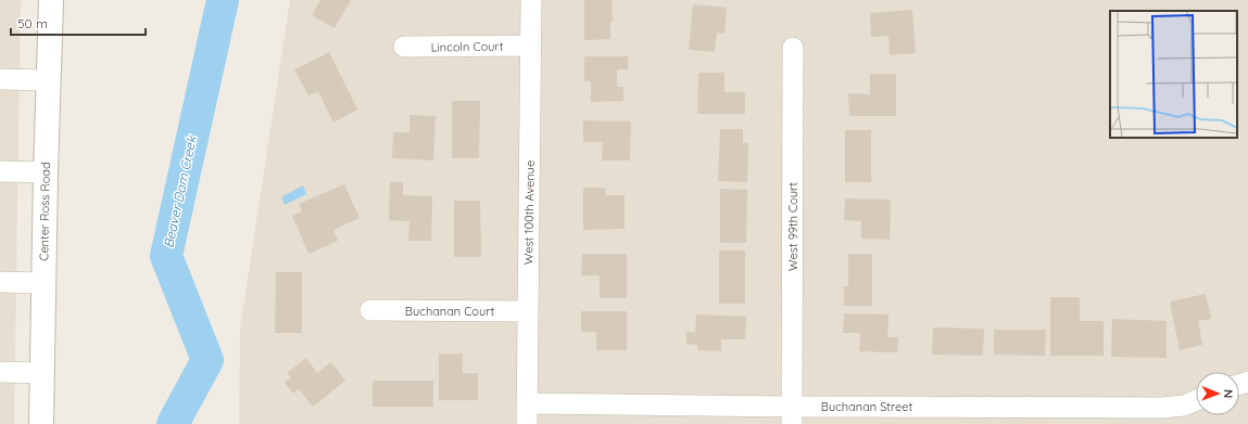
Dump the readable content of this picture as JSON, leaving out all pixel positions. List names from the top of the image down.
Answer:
{
  "streets": {
    "street": [
      "Lincoln Court",
      "Center Ross Road",
      "West 100th Avenue",
      "West 99th Court",
      "Buchanan Court",
      "Buchanan Street"
    ]
  },
  "crossings": [
    ["Lincoln Court", "West 100th Avenue"],
    ["West 100th Avenue", "Buchanan Court"],
    ["West 100th Avenue", "Buchanan Street"],
    ["West 99th Court", "Buchanan Street"]
  ],
  "water": ["Beaver Dam Creek"],
  "scale_bar": "50 m",
  "north": "right"
}
